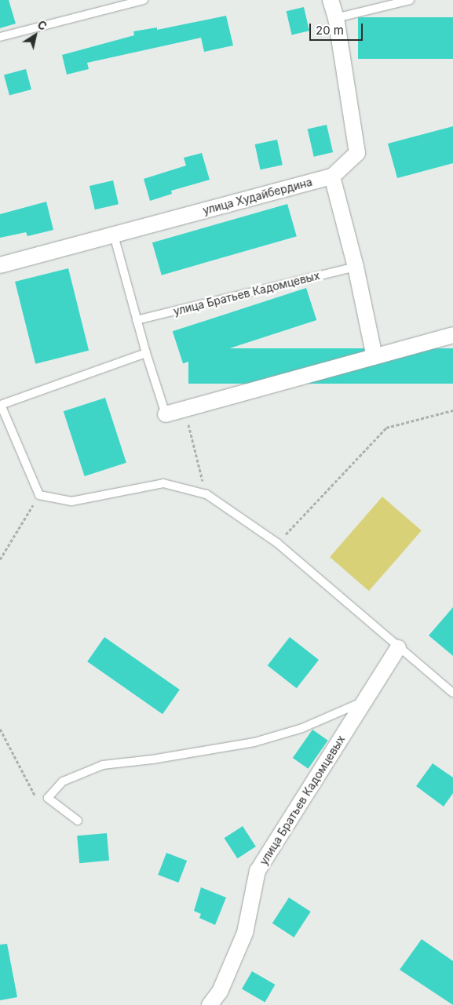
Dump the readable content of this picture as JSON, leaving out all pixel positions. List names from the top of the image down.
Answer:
{
  "streets": {
    "street": ["улица Худайбердина", "улица Братьев Кадомцевых"]
  },
  "scale_bar": "20 m",
  "north": "top right"
}
